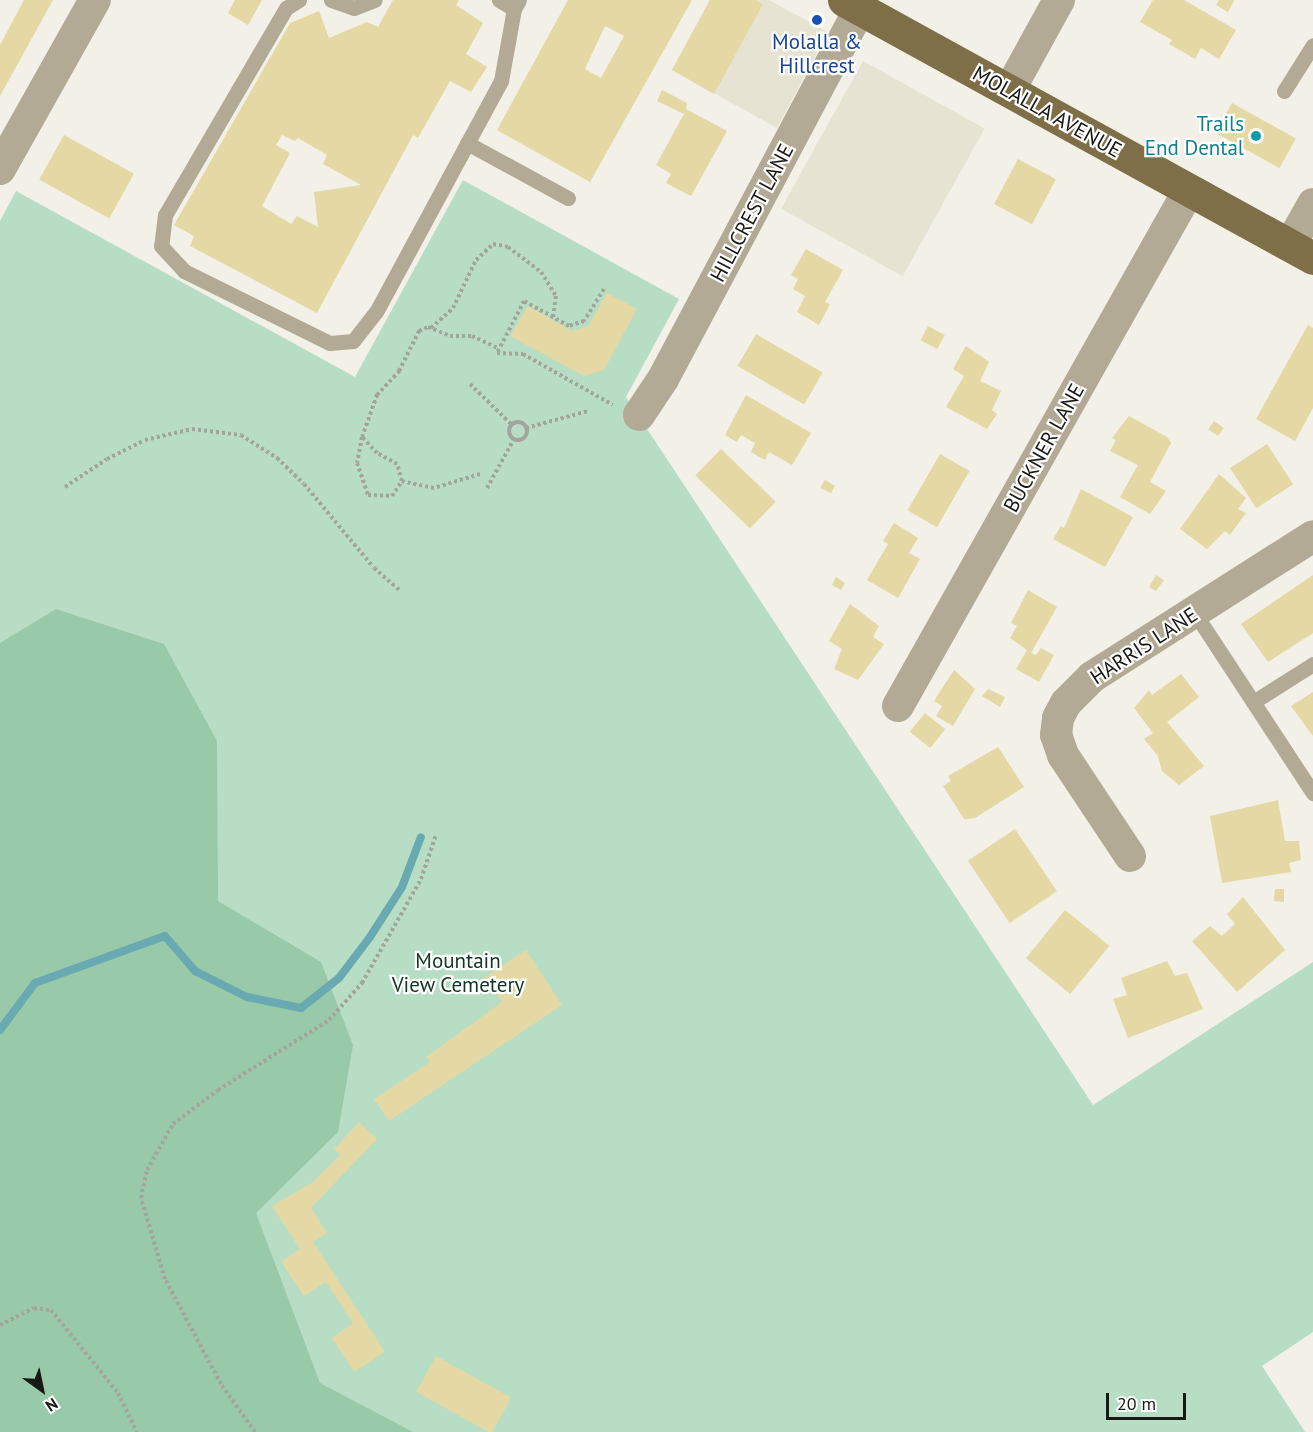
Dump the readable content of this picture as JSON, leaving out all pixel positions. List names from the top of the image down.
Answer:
{
  "streets": {
    "main road": ["MOLALLA AVENUE"],
    "street": ["HILLCREST LANE", "BUCKNER LANE", "HARRIS LANE"]
  },
  "crossings": [
    ["MOLALLA AVENUE", "HILLCREST LANE"],
    ["MOLALLA AVENUE", "BUCKNER LANE"]
  ],
  "parks": ["Mountain View Cemetery"],
  "places": ["Molalla & Hillcrest", "Trails End Dental"],
  "scale_bar": "20 m",
  "north": "bottom right"
}
